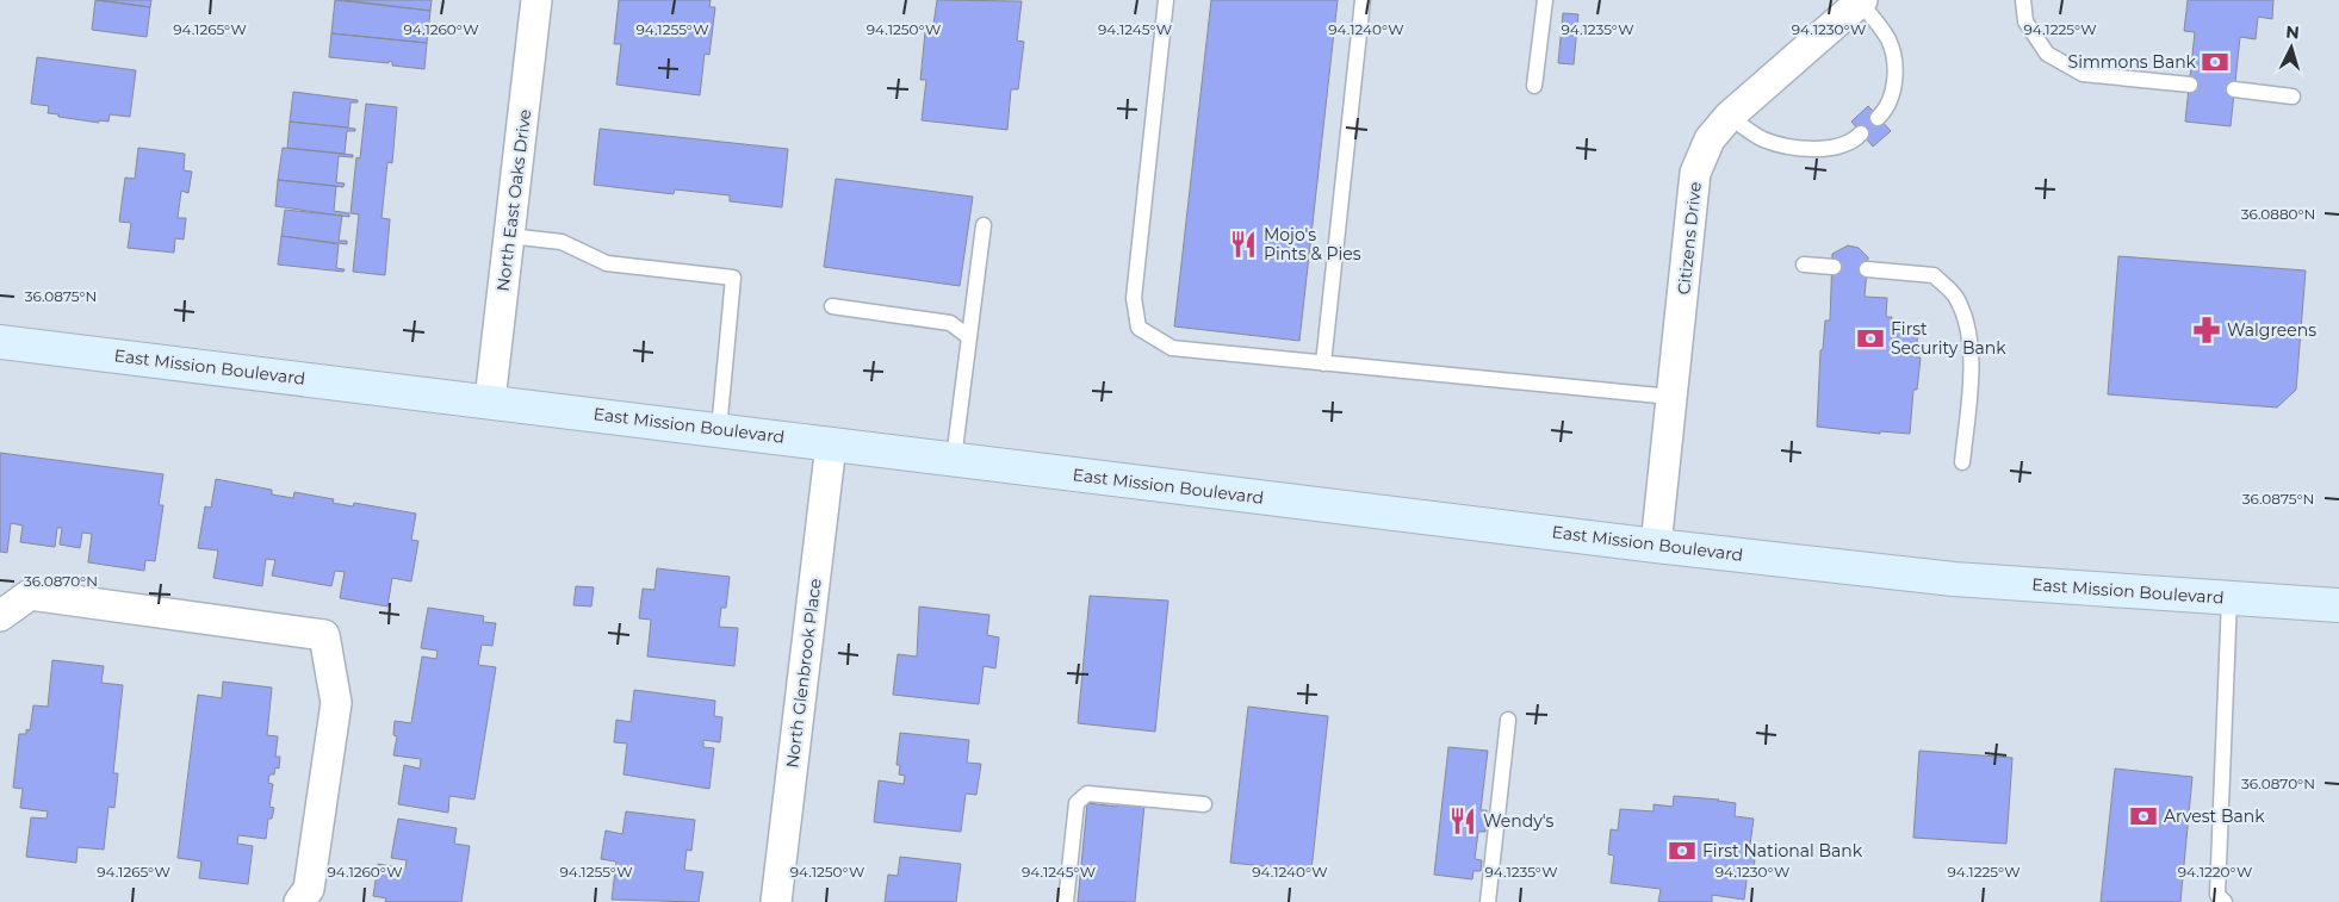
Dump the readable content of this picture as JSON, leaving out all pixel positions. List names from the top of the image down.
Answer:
{
  "streets": {
    "main road": ["East Mission Boulevard"],
    "street": ["North East Oaks Drive", "Citizens Drive", "North Glenbrook Place"]
  },
  "crossings": [
    ["North East Oaks Drive", "East Mission Boulevard"],
    ["Citizens Drive", "East Mission Boulevard"],
    ["East Mission Boulevard", "North Glenbrook Place"]
  ],
  "places": {
    "bank": [
      "Simmons Bank",
      "First Security Bank",
      "Arvest Bank",
      "First National Bank"
    ],
    "restaurant": ["Mojo's Pints & Pies", "Wendy's"],
    "pharmacy": ["Walgreens"]
  },
  "north": "top",
  "coordinates": [
    "94.1265°W",
    "94.1260°W",
    "94.1255°W",
    "94.1250°W",
    "94.1245°W",
    "94.1240°W",
    "94.1235°W",
    "94.1230°W",
    "94.1225°W",
    "36.0880°N",
    "36.0875°N",
    "36.0870°N",
    "94.1220°W"
  ]
}
